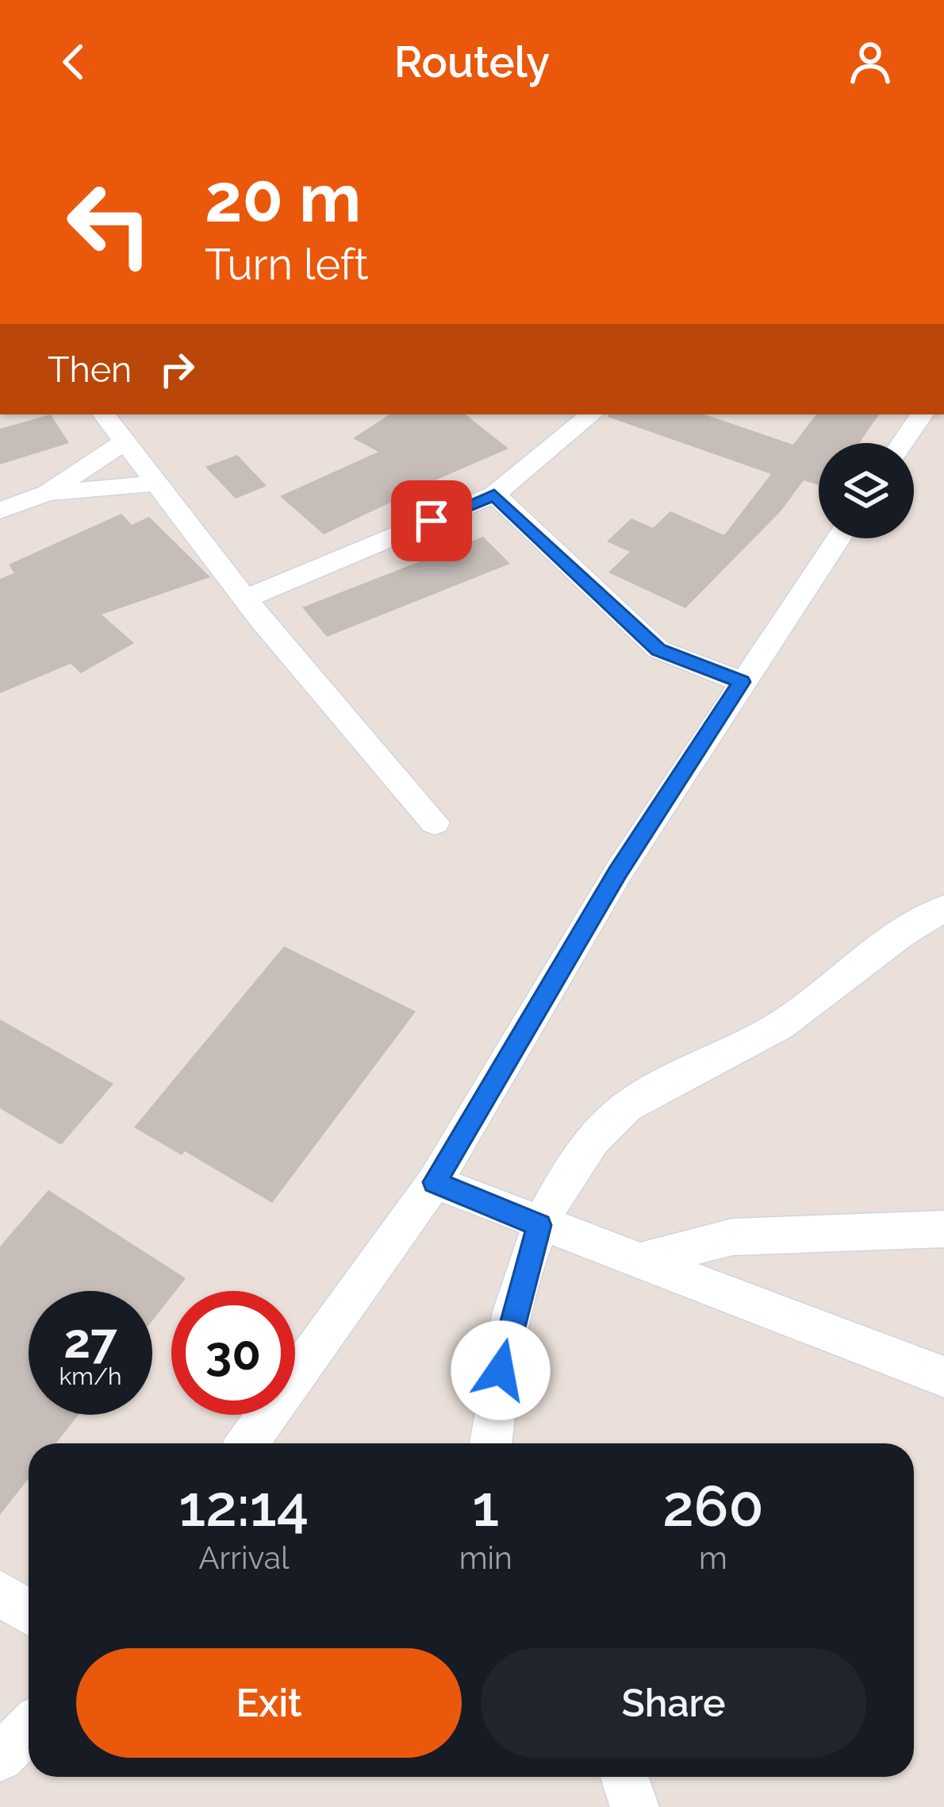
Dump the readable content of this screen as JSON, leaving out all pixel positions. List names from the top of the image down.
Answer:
{
  "page": {
    "header": "Routely",
    "turn": ["20 m", "Turn left"],
    "then": "Then",
    "speed": "27 km/h",
    "limit": "30",
    "eta": [
      "12:14",
      "Arrival",
      "1",
      "min",
      "260",
      "m"
    ],
    "buttons": ["Exit", "Share"]
  }
}
